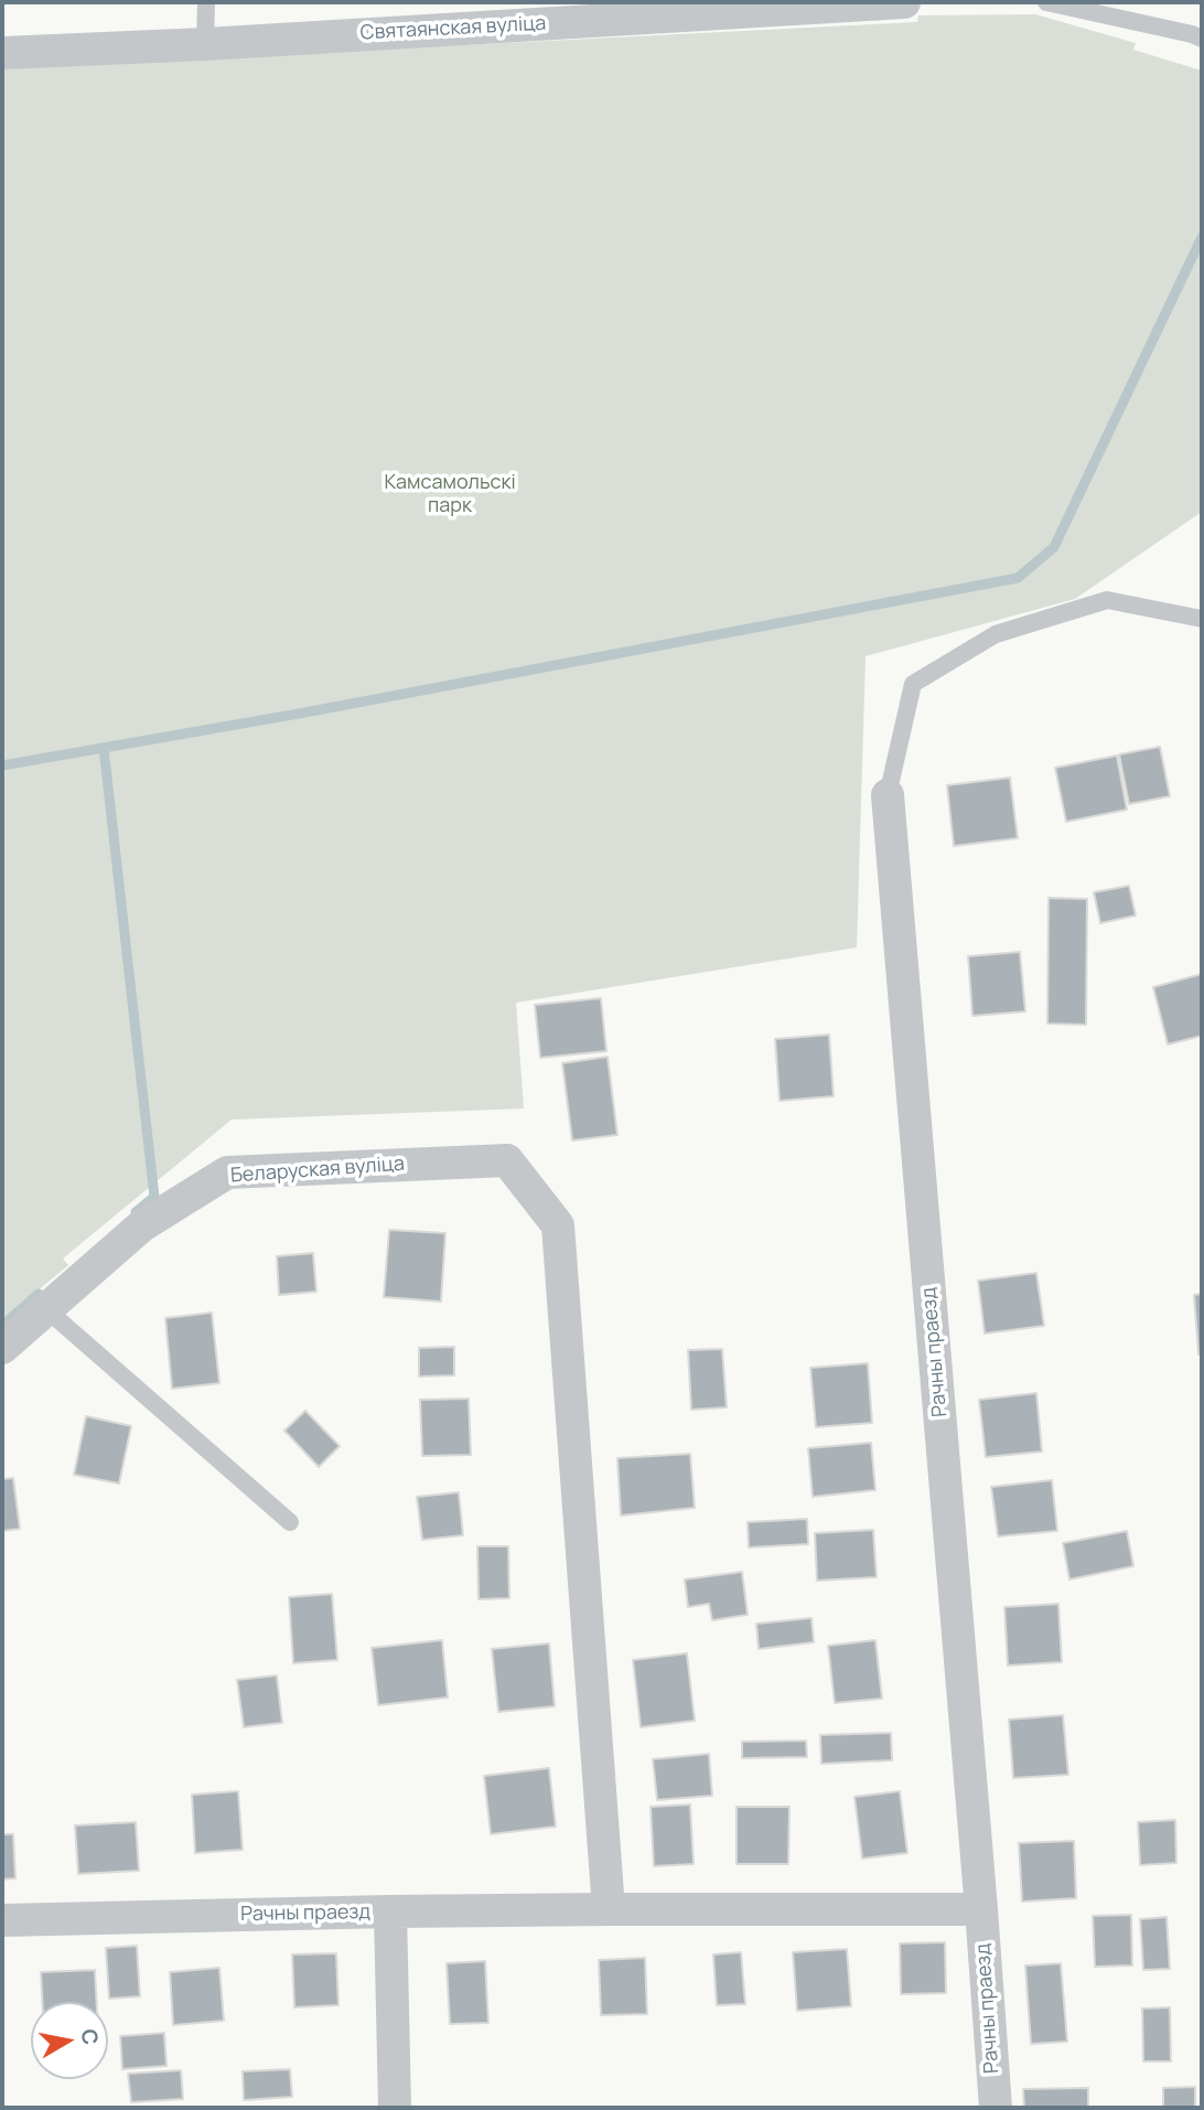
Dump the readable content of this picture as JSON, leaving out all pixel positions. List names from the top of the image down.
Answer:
{
  "streets": {
    "street": ["Святаянская вуліца", "Беларуская вуліца", "Рачны праезд"]
  },
  "crossings": [
    ["Беларуская вуліца", "Рачны праезд"]
  ],
  "parks": ["Камсамольскі парк"],
  "north": "right"
}
